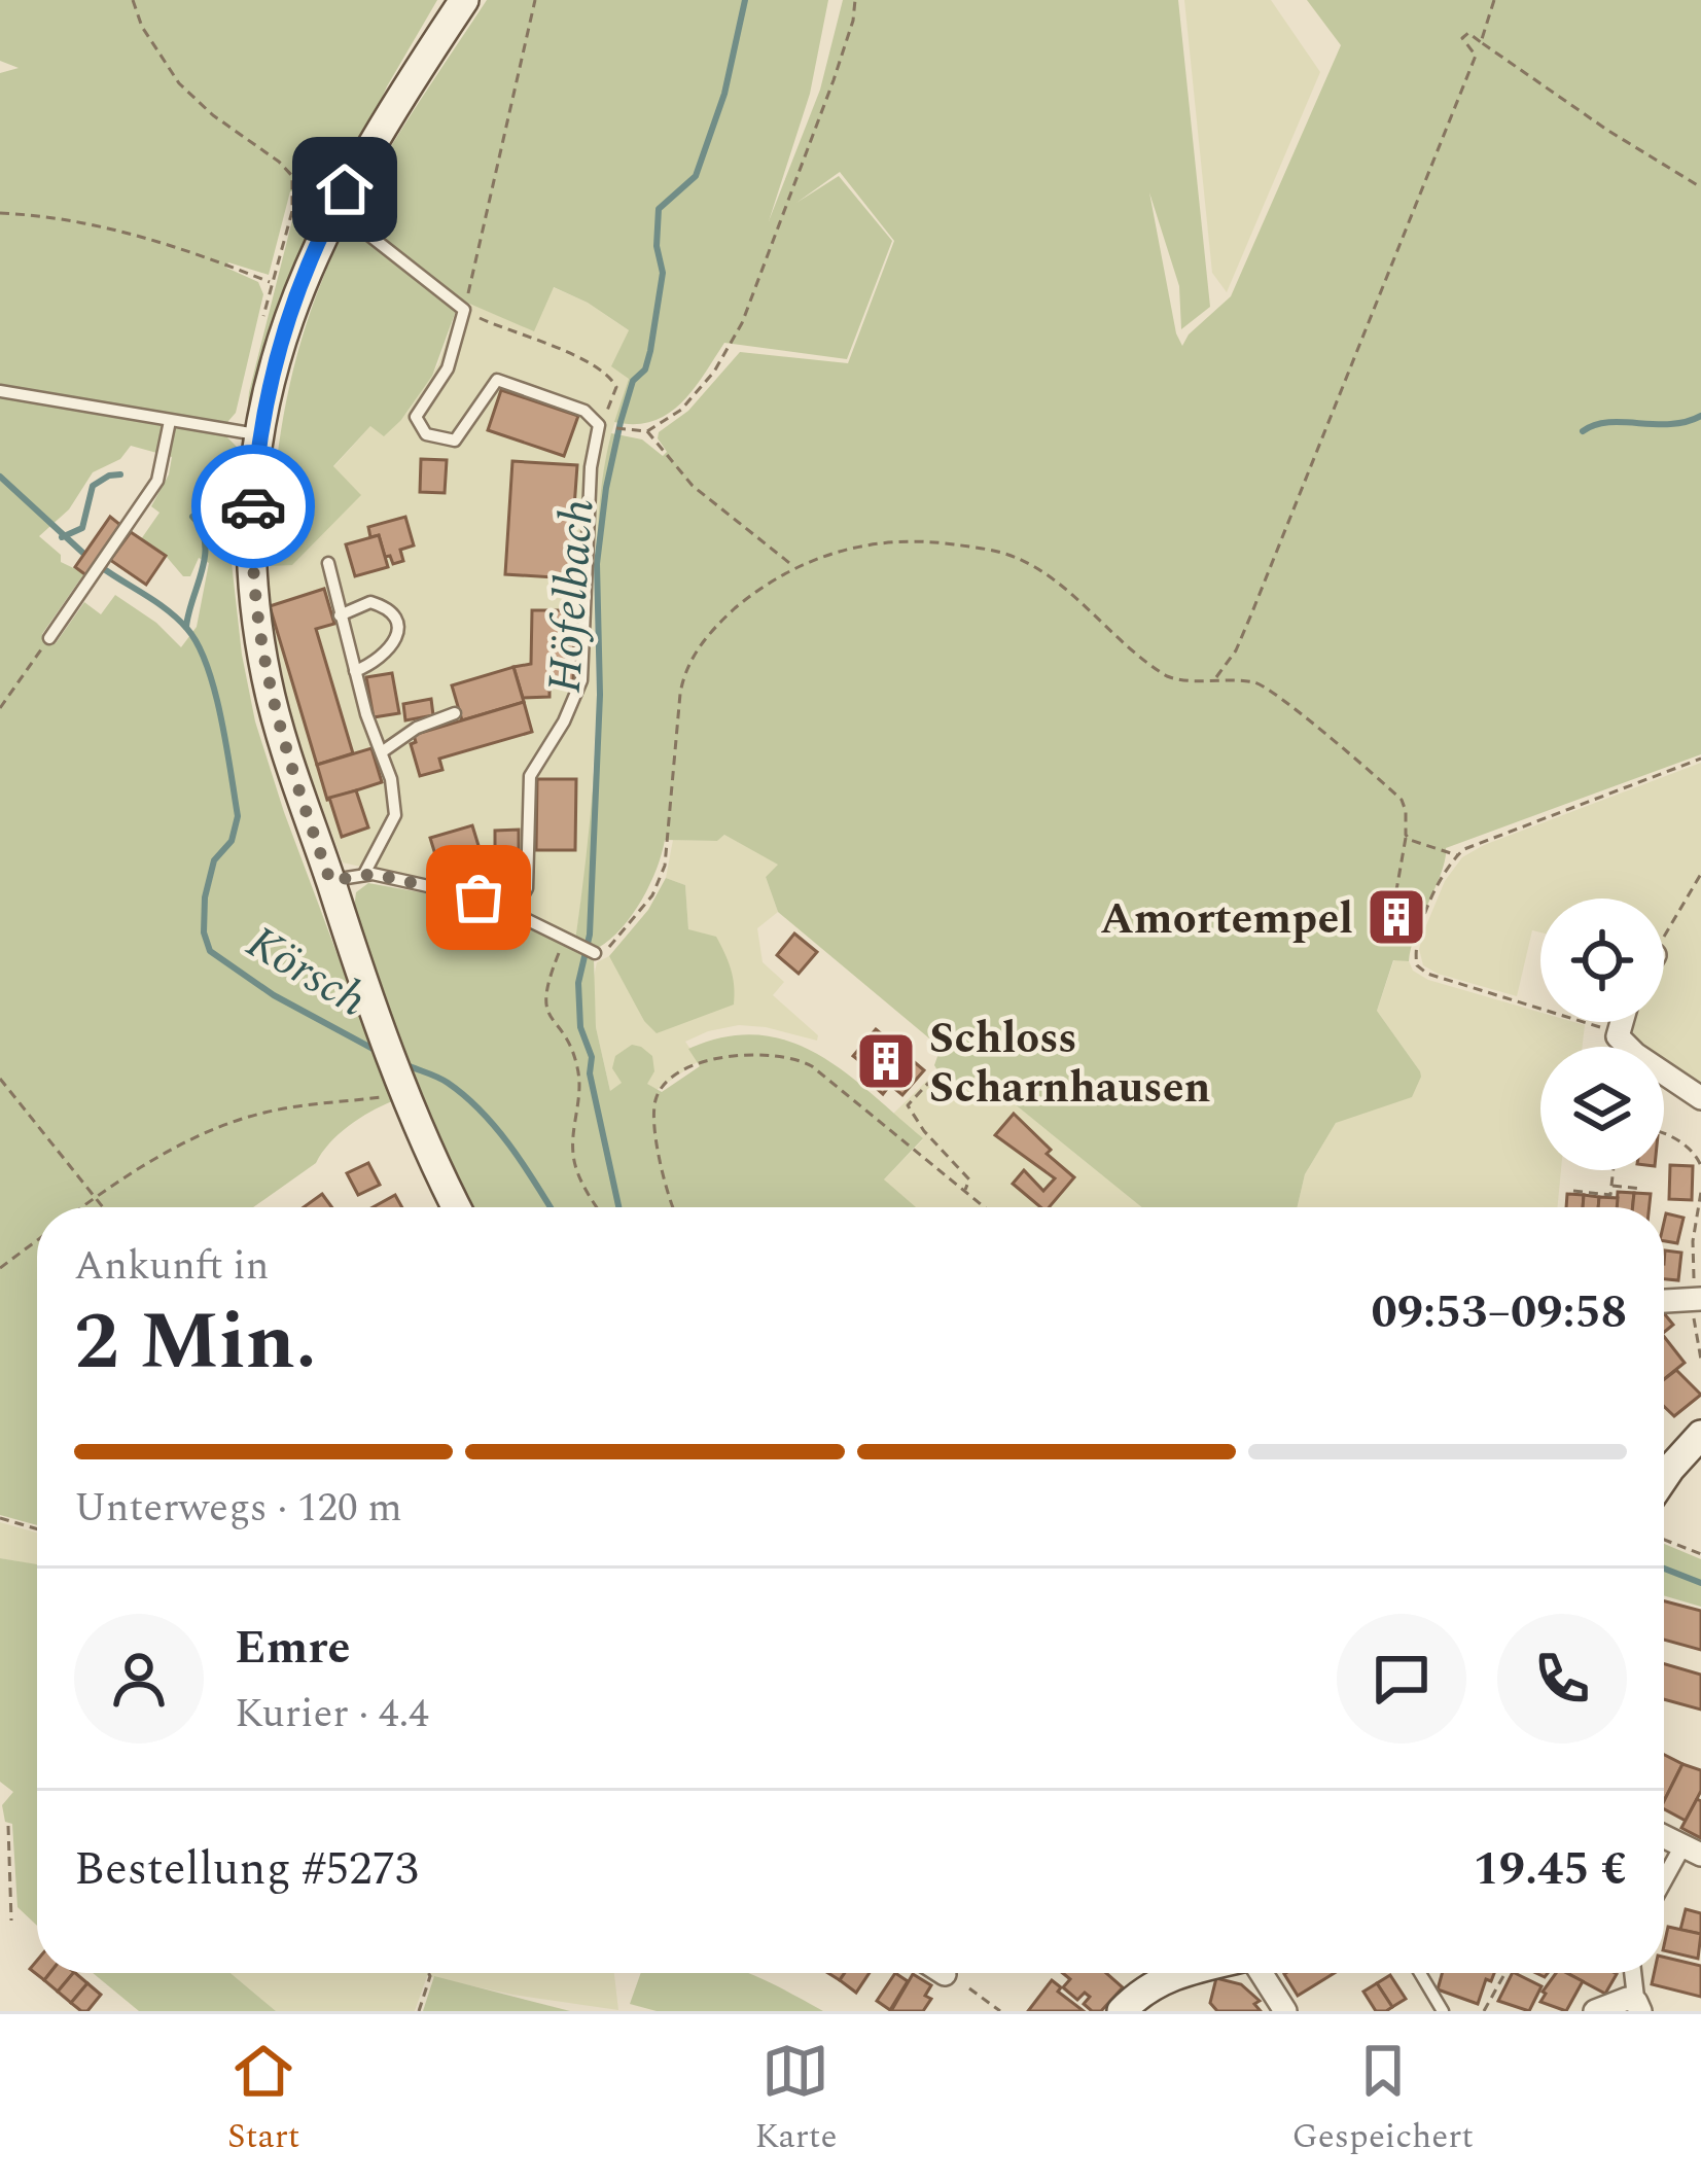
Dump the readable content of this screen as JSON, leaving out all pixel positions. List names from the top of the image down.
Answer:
{
  "water": ["Höfelbach", "Körsch"],
  "places": {
    "building": ["Amortempel", "Schloss Scharnhausen"]
  },
  "page": {
    "heading": ["2 Min.", "Ankunft in", "09:53–09:58"],
    "panel": [
      "Emre",
      "Kurier · 4.4",
      "Bestellung #5273",
      "19.45 €"
    ],
    "bar": "Unterwegs · 120 m",
    "tabs": ["Start", "Karte", "Gespeichert"]
  }
}
